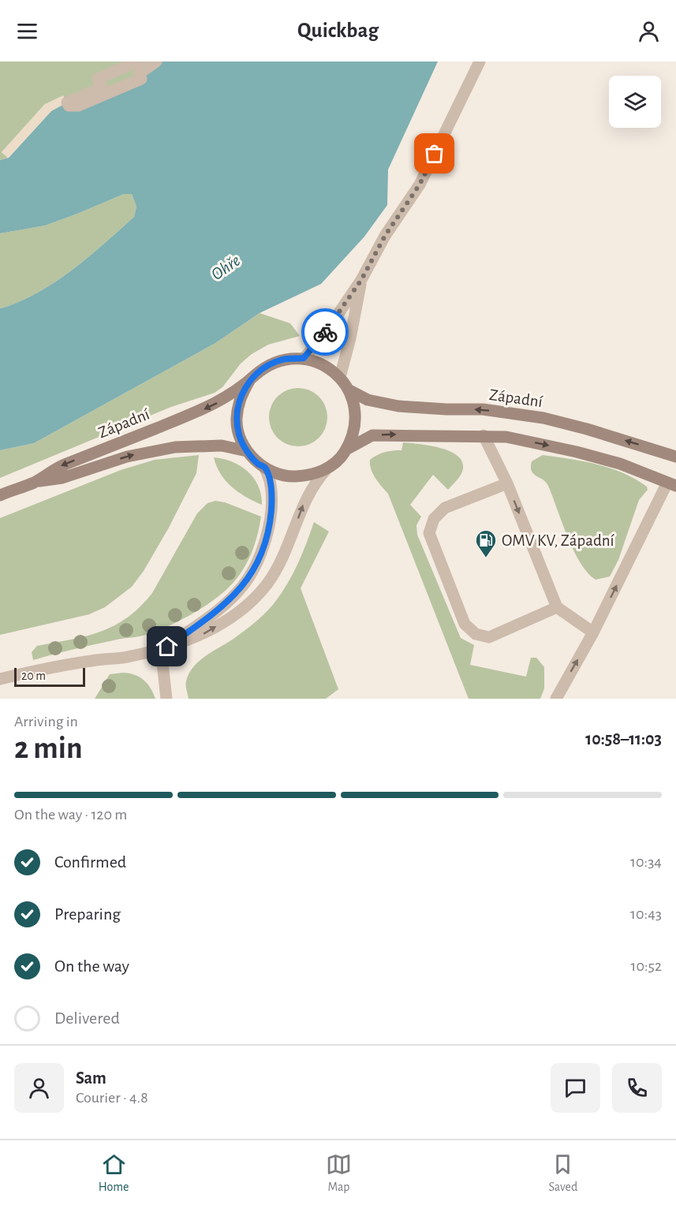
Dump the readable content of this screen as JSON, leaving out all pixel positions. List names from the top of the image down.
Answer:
{
  "streets": {
    "street": ["Západní"]
  },
  "water": ["Ohře"],
  "places": {
    "fuel station": ["OMV KV, Západní"]
  },
  "scale_bar": "20 m",
  "page": {
    "header": "Quickbag",
    "scale": "20 m",
    "heading": ["2 min", "Arriving in", "10:58–11:03"],
    "panel": ["Sam", "Courier · 4.8"],
    "bar": "On the way · 120 m",
    "list": [
      ["Confirmed", "10:34"],
      ["Preparing", "10:43"],
      ["On the way", "10:52"],
      "Delivered"
    ],
    "tabs": ["Home", "Map", "Saved"]
  }
}
